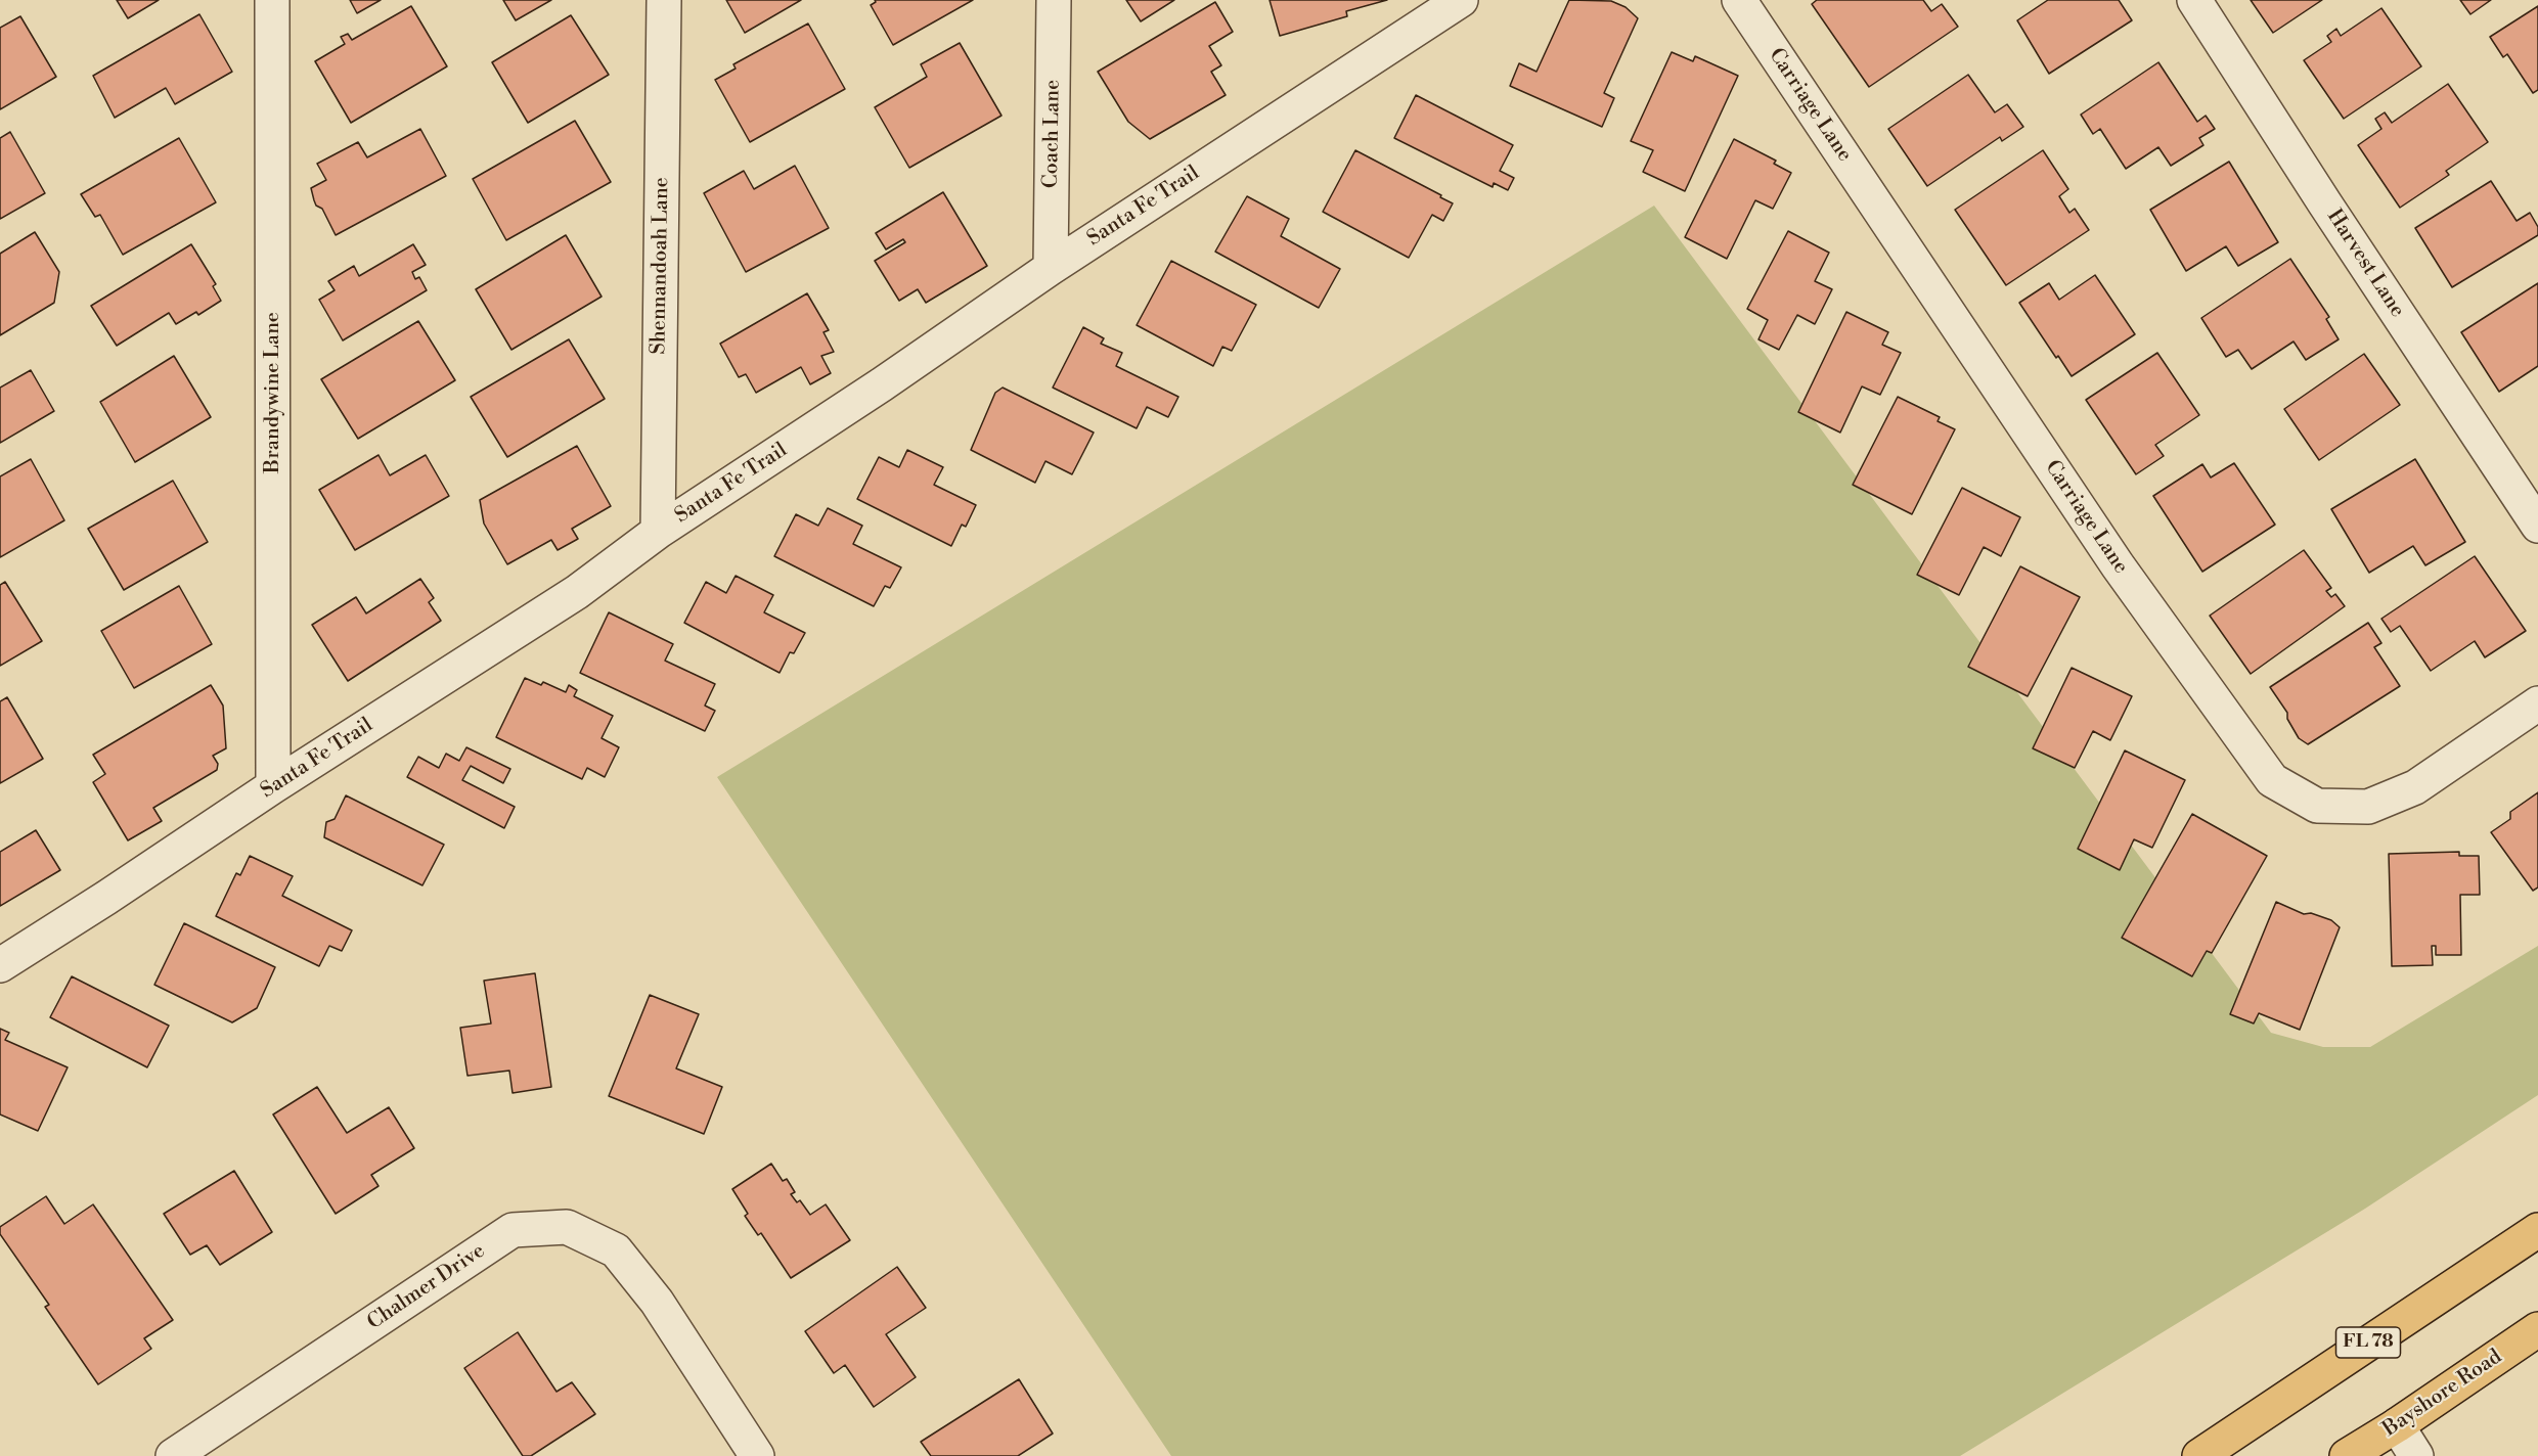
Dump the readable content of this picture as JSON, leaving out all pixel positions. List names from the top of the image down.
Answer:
{
  "streets": {
    "main road": ["FL 78", "Bayshore Road"],
    "street": [
      "Carriage Lane",
      "Coach Lane",
      "Santa Fe Trail",
      "Harvest Lane",
      "Shennandoah Lane",
      "Brandywine Lane",
      "Chalmer Drive"
    ]
  },
  "crossings": [
    ["Coach Lane", "Santa Fe Trail"],
    ["Santa Fe Trail", "Shennandoah Lane"],
    ["Santa Fe Trail", "Brandywine Lane"]
  ]
}
